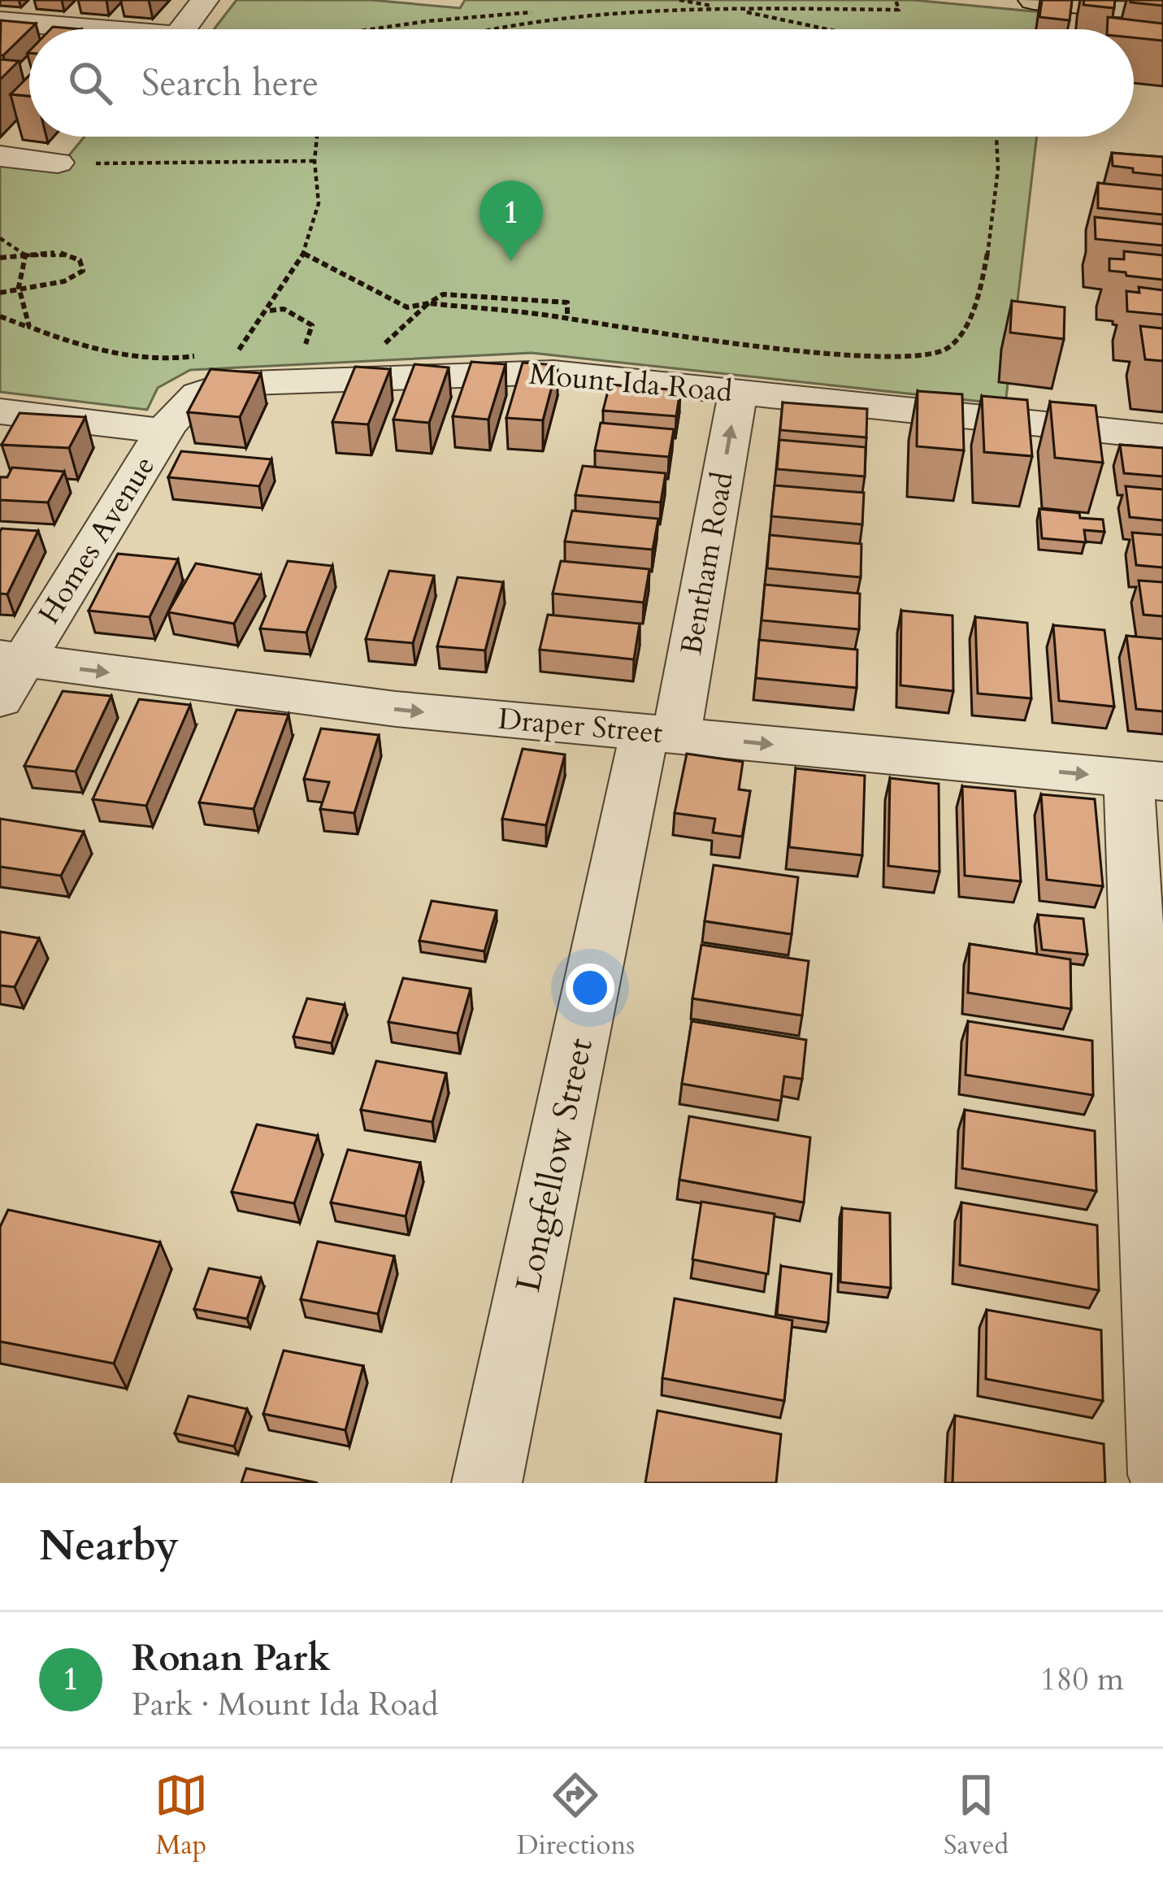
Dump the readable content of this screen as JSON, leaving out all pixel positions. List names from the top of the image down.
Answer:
{
  "streets": {
    "street": [
      "Mount Ida Road",
      "Homes Avenue",
      "Bentham Road",
      "Draper Street",
      "Longfellow Street"
    ]
  },
  "crossings": [
    ["Mount Ida Road", "Homes Avenue"],
    ["Mount Ida Road", "Bentham Road"],
    ["Homes Avenue", "Draper Street"],
    ["Bentham Road", "Draper Street"],
    ["Bentham Road", "Longfellow Street"],
    ["Draper Street", "Longfellow Street"]
  ],
  "one_way": ["Bentham Road", "Draper Street"],
  "page": {
    "search": "Search here",
    "pins": "1",
    "heading": "Nearby",
    "list": [
      {
        "mark": "1",
        "name": "Ronan Park",
        "note": "Park · Mount Ida Road",
        "value": "180 m"
      }
    ],
    "nav": ["Map", "Directions", "Saved"]
  }
}
